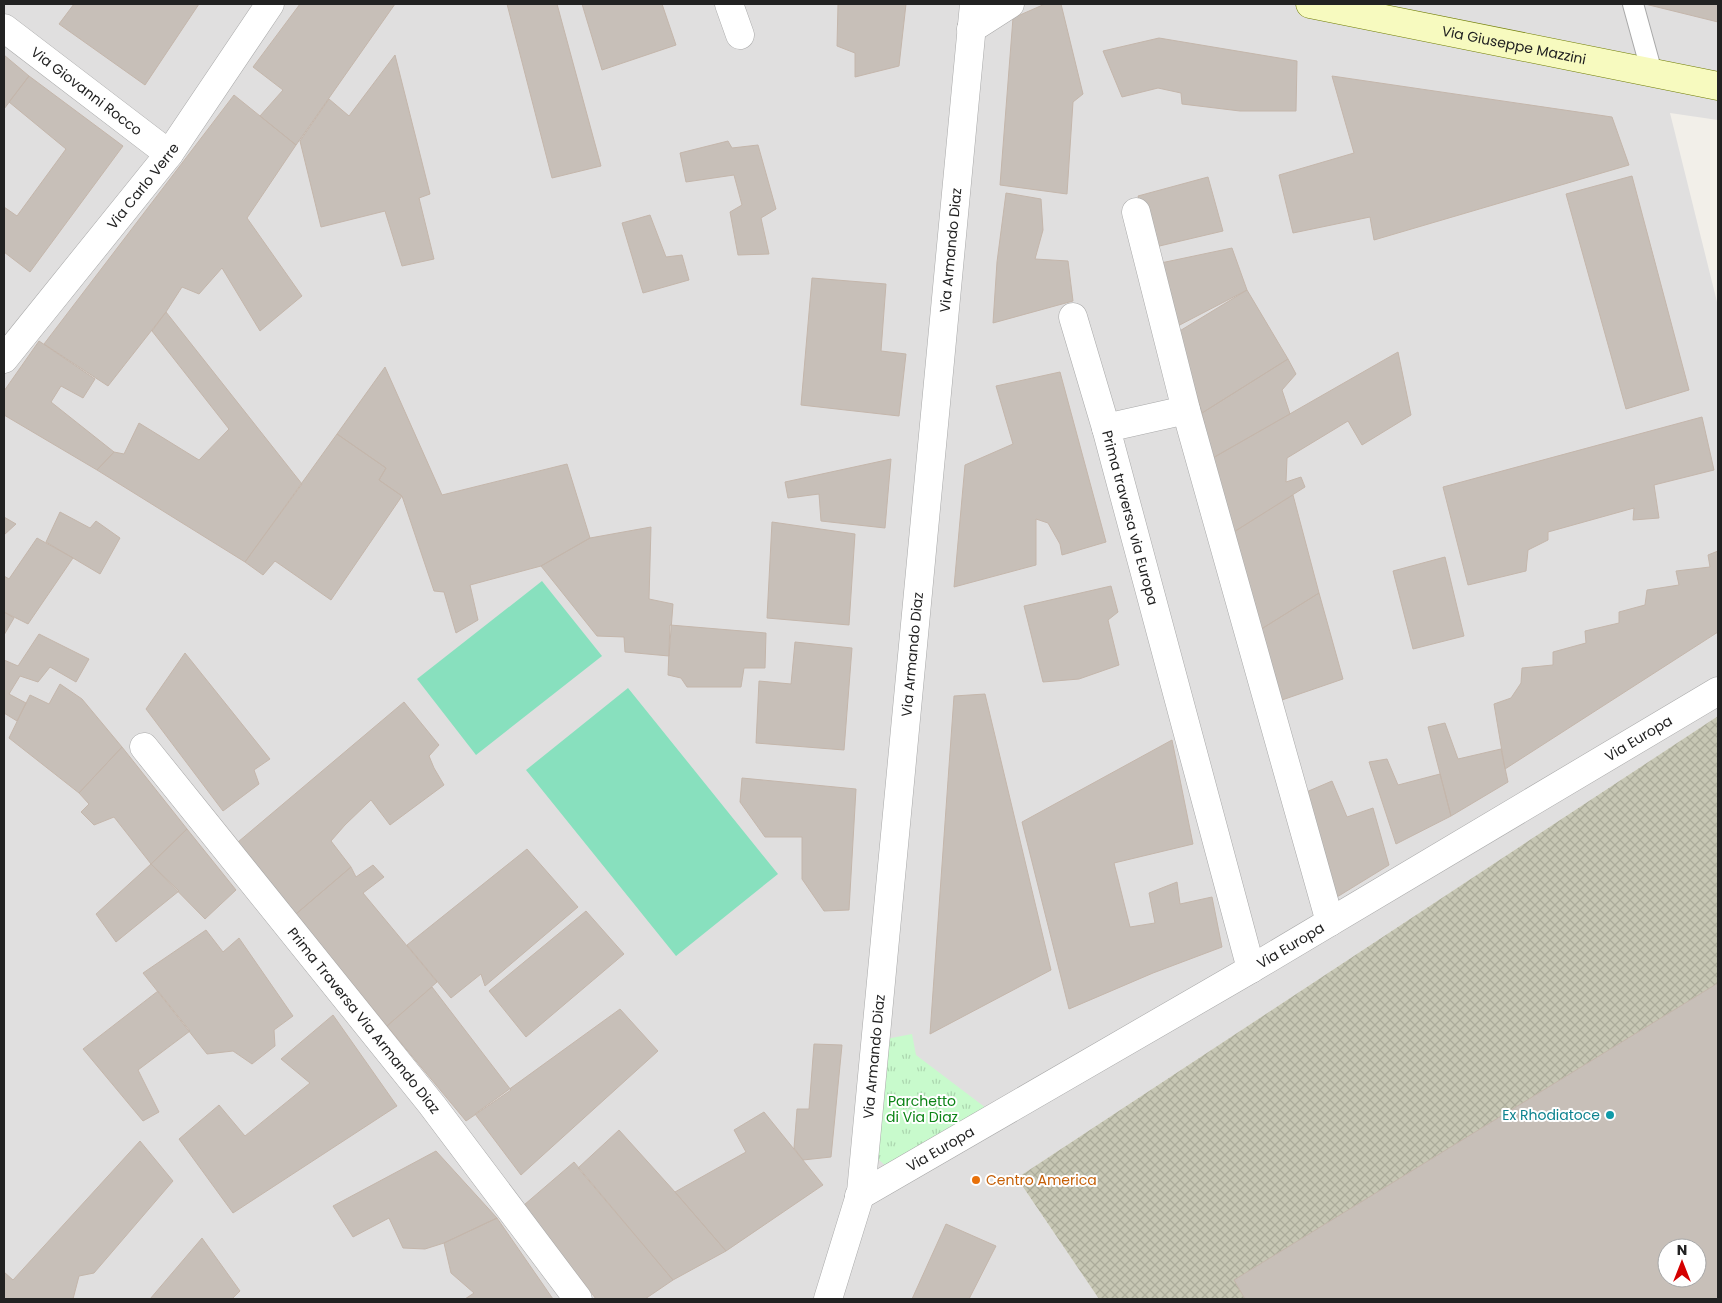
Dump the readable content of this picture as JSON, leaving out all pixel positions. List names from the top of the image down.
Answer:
{
  "streets": {
    "street": [
      "Via Giuseppe Mazzini",
      "Via Giovanni Rocco",
      "Via Carlo Verre",
      "Via Armando Diaz",
      "Prima traversa via Europa",
      "Via Europa",
      "Prima Traversa Via Armando Diaz"
    ]
  },
  "crossings": [
    ["Via Giovanni Rocco", "Via Carlo Verre"],
    ["Via Armando Diaz", "Via Europa"],
    ["Prima traversa via Europa", "Via Europa"]
  ],
  "parks": ["Parchetto di Via Diaz"],
  "places": ["Ex Rhodiatoce", "Centro America"],
  "north": "top"
}
